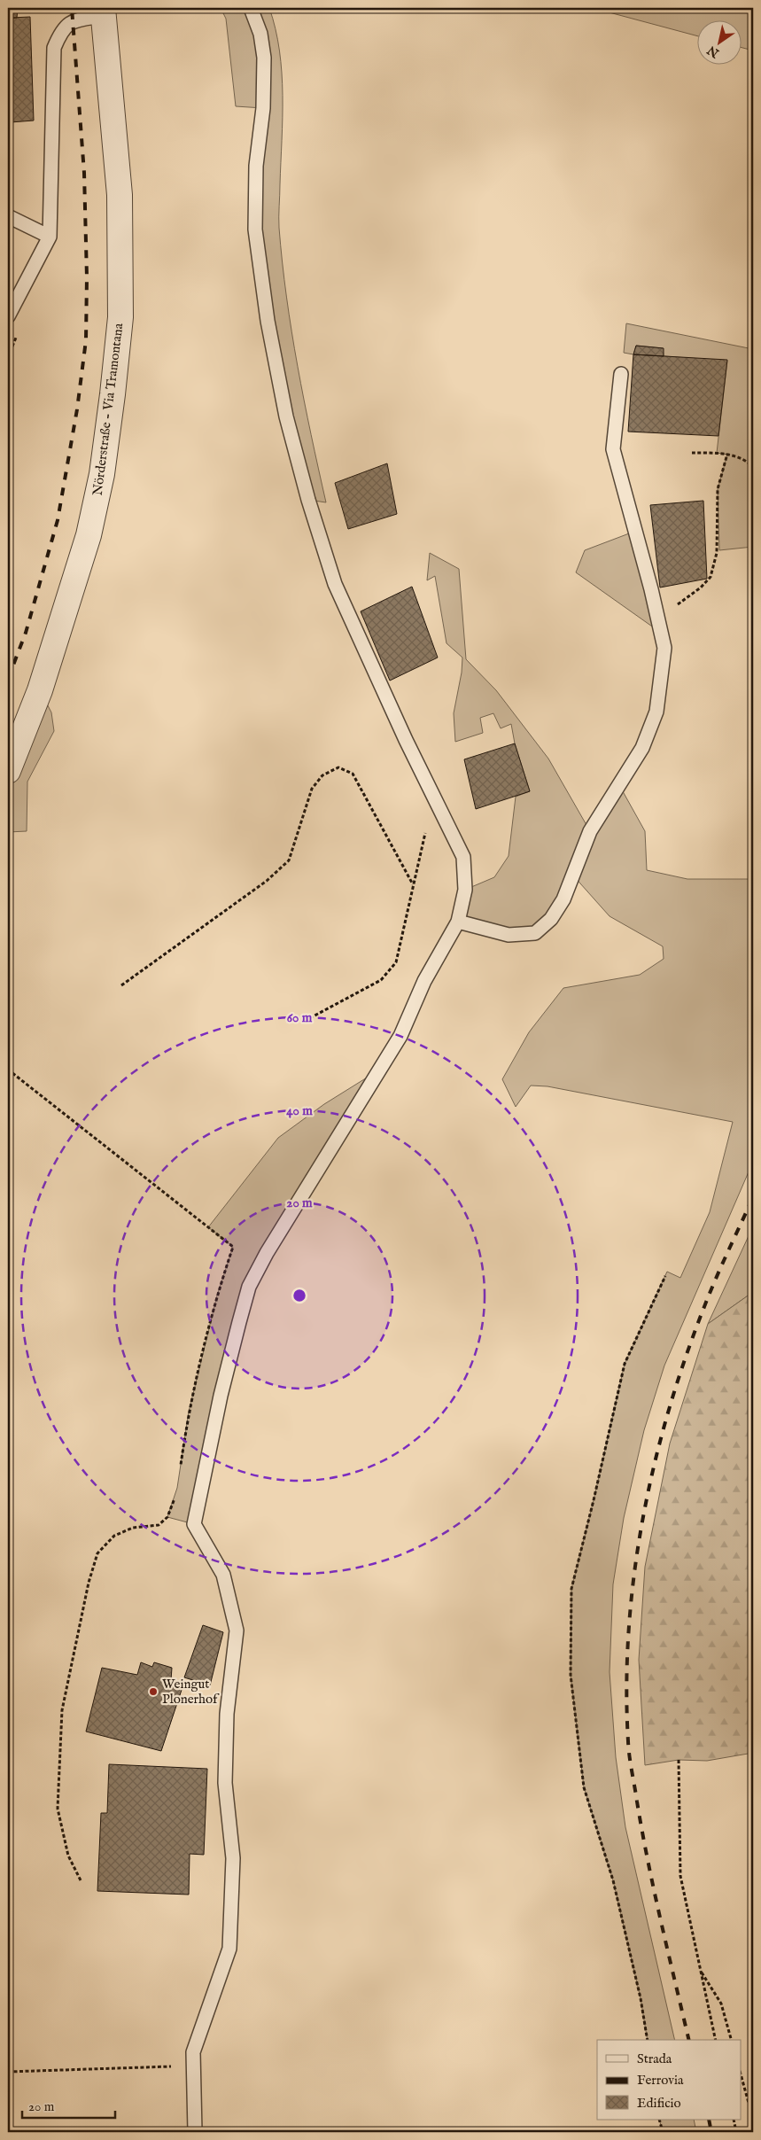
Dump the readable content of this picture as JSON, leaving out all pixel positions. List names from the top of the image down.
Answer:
{
  "streets": {
    "street": ["Nörderstraße - Via Tramontana"]
  },
  "places": ["Weingut Plonerhof"],
  "legend": ["Strada", "Ferrovia", "Edificio"],
  "scale_bar": "20 m",
  "north": "bottom left",
  "rings": ["60 m", "40 m", "20 m"]
}
